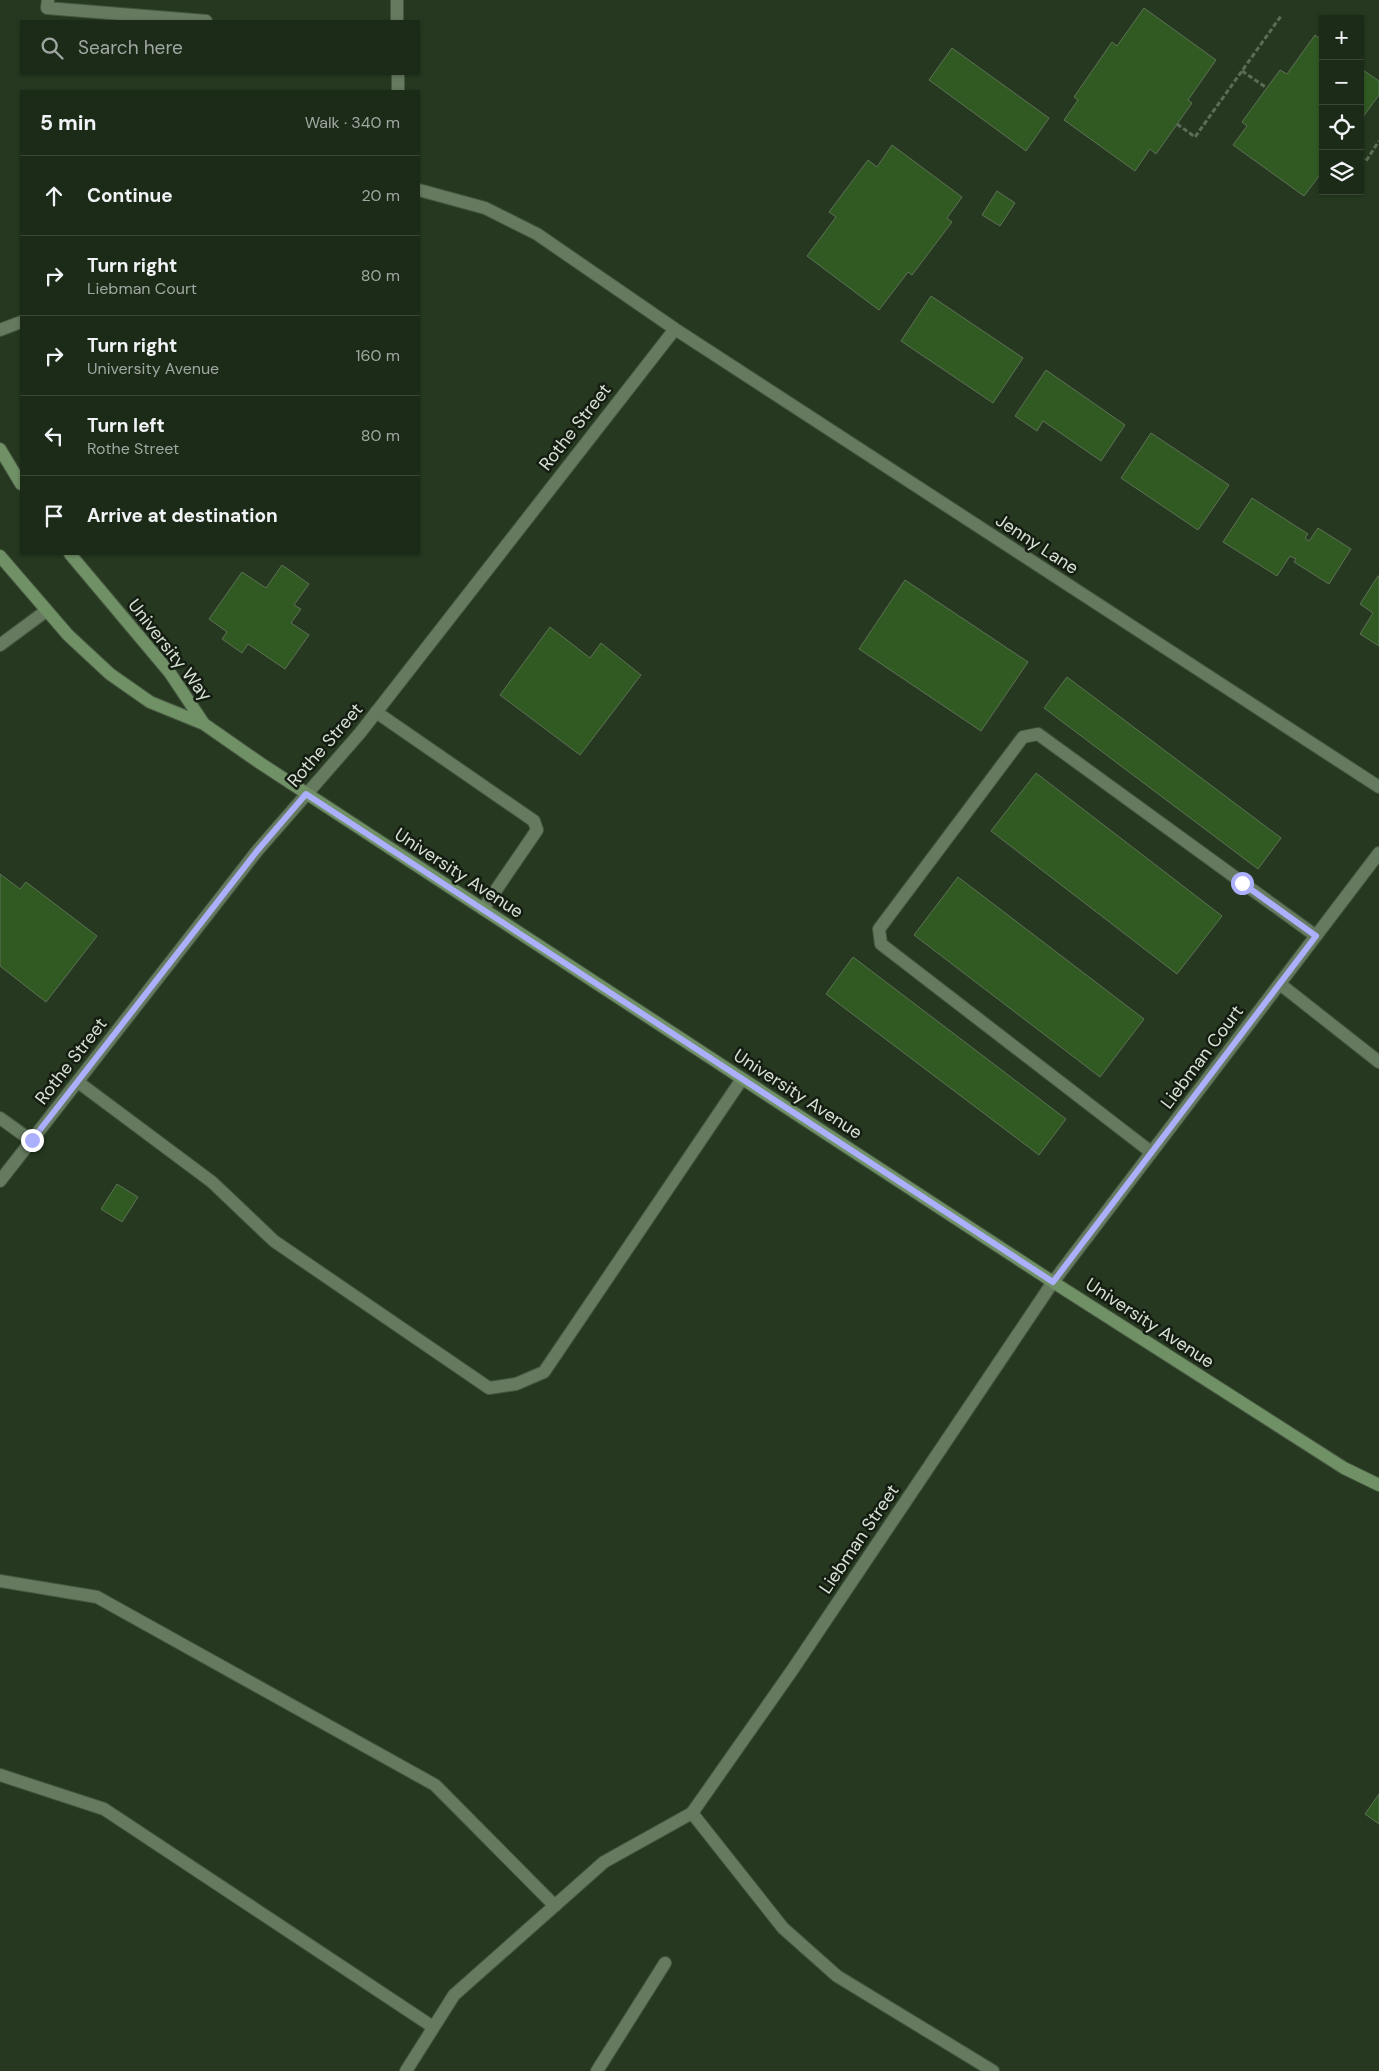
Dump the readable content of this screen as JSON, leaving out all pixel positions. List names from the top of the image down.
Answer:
{
  "streets": {
    "main road": ["University Way", "University Avenue"],
    "street": [
      "Rothe Street",
      "Jenny Lane",
      "Liebman Court",
      "Liebman Street"
    ]
  },
  "crossings": [
    ["Rothe Street", "Jenny Lane"],
    ["Rothe Street", "University Avenue"],
    ["University Way", "University Avenue"],
    ["University Avenue", "Liebman Court"],
    ["University Avenue", "Liebman Street"],
    ["Liebman Court", "Liebman Street"]
  ],
  "page": {
    "map_buttons": ["+", "−"],
    "search": "Search here",
    "heading": ["5 min", "Walk · 340 m"],
    "list": [
      ["Continue", "20 m"],
      ["Turn right", "Liebman Court", "80 m"],
      ["Turn right", "University Avenue", "160 m"],
      ["Turn left", "Rothe Street", "80 m"],
      "Arrive at destination"
    ]
  }
}
